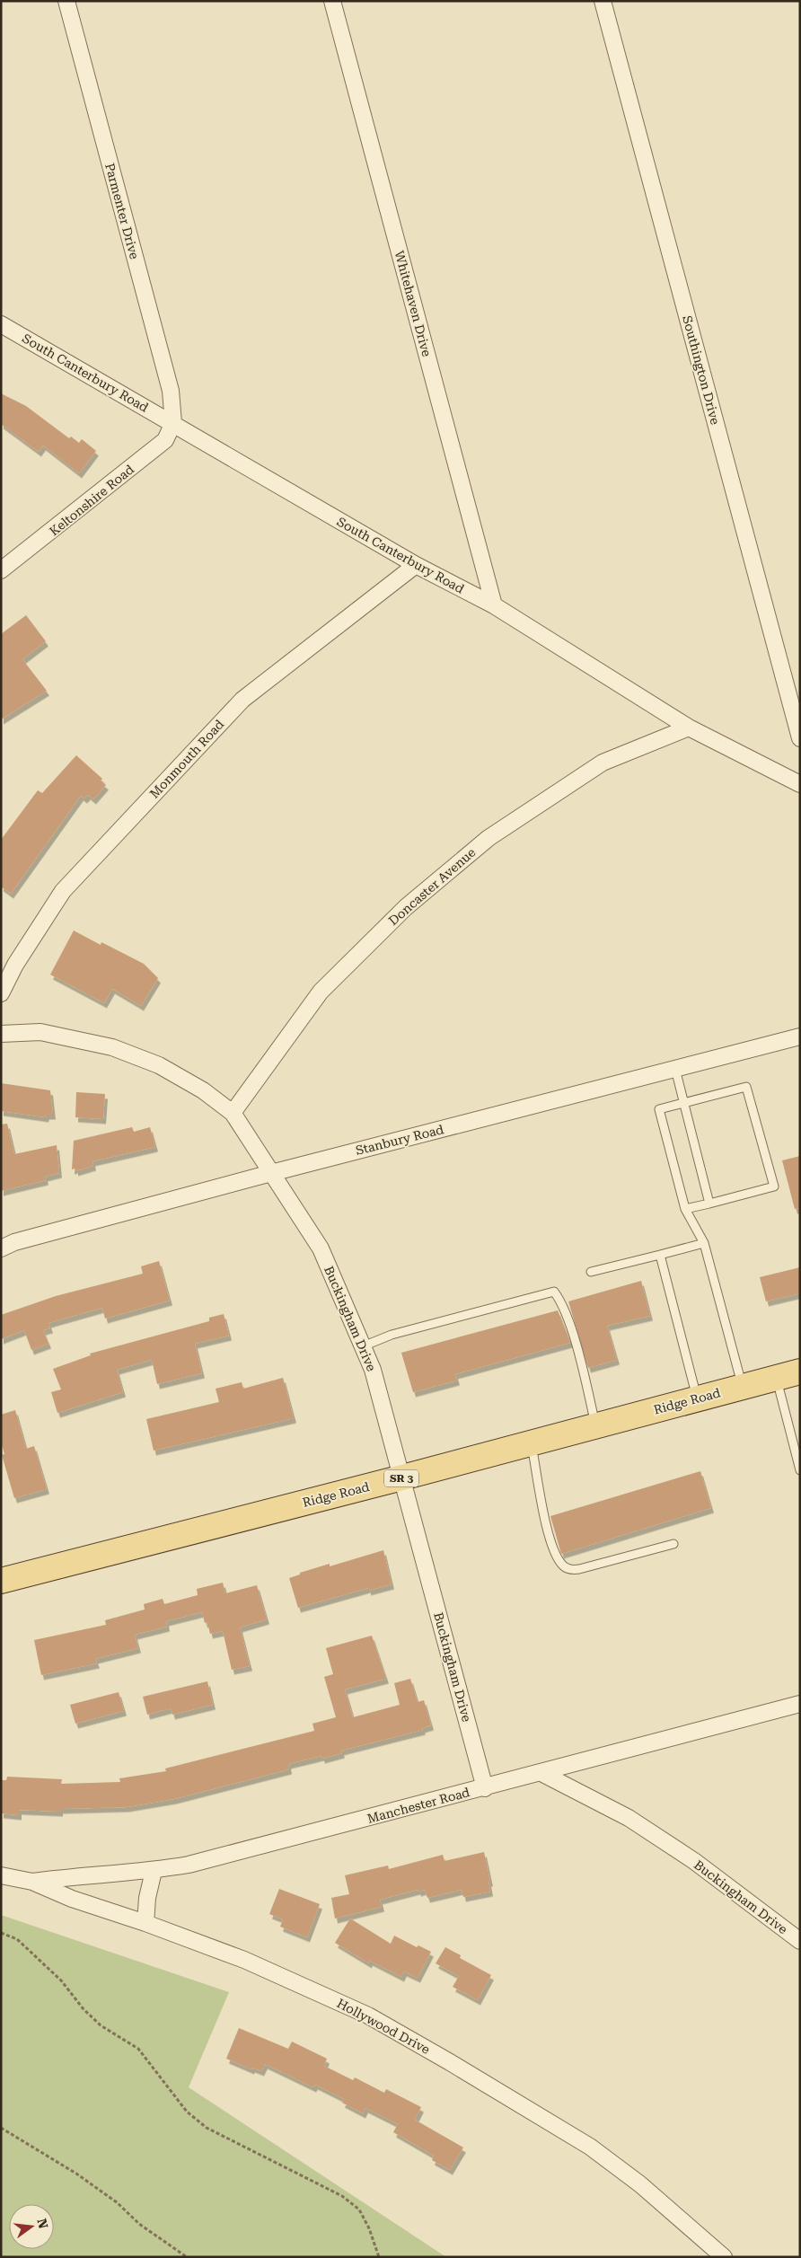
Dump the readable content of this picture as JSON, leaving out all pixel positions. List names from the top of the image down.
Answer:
{
  "streets": {
    "main road": ["Ridge Road", "SR 3"],
    "street": [
      "Parmenter Drive",
      "Whitehaven Drive",
      "Southington Drive",
      "South Canterbury Road",
      "Keltonshire Road",
      "Monmouth Road",
      "Doncaster Avenue",
      "Stanbury Road",
      "Buckingham Drive",
      "Manchester Road",
      "Hollywood Drive"
    ]
  },
  "crossings": [
    ["Parmenter Drive", "South Canterbury Road"],
    ["Parmenter Drive", "Keltonshire Road"],
    ["Whitehaven Drive", "South Canterbury Road"],
    ["South Canterbury Road", "Keltonshire Road"],
    ["South Canterbury Road", "Monmouth Road"],
    ["South Canterbury Road", "Doncaster Avenue"],
    ["Doncaster Avenue", "Buckingham Drive"],
    ["Stanbury Road", "Buckingham Drive"],
    ["Buckingham Drive", "Ridge Road"],
    ["Buckingham Drive", "Manchester Road"],
    ["Manchester Road", "Hollywood Drive"]
  ],
  "north": "right"
}
